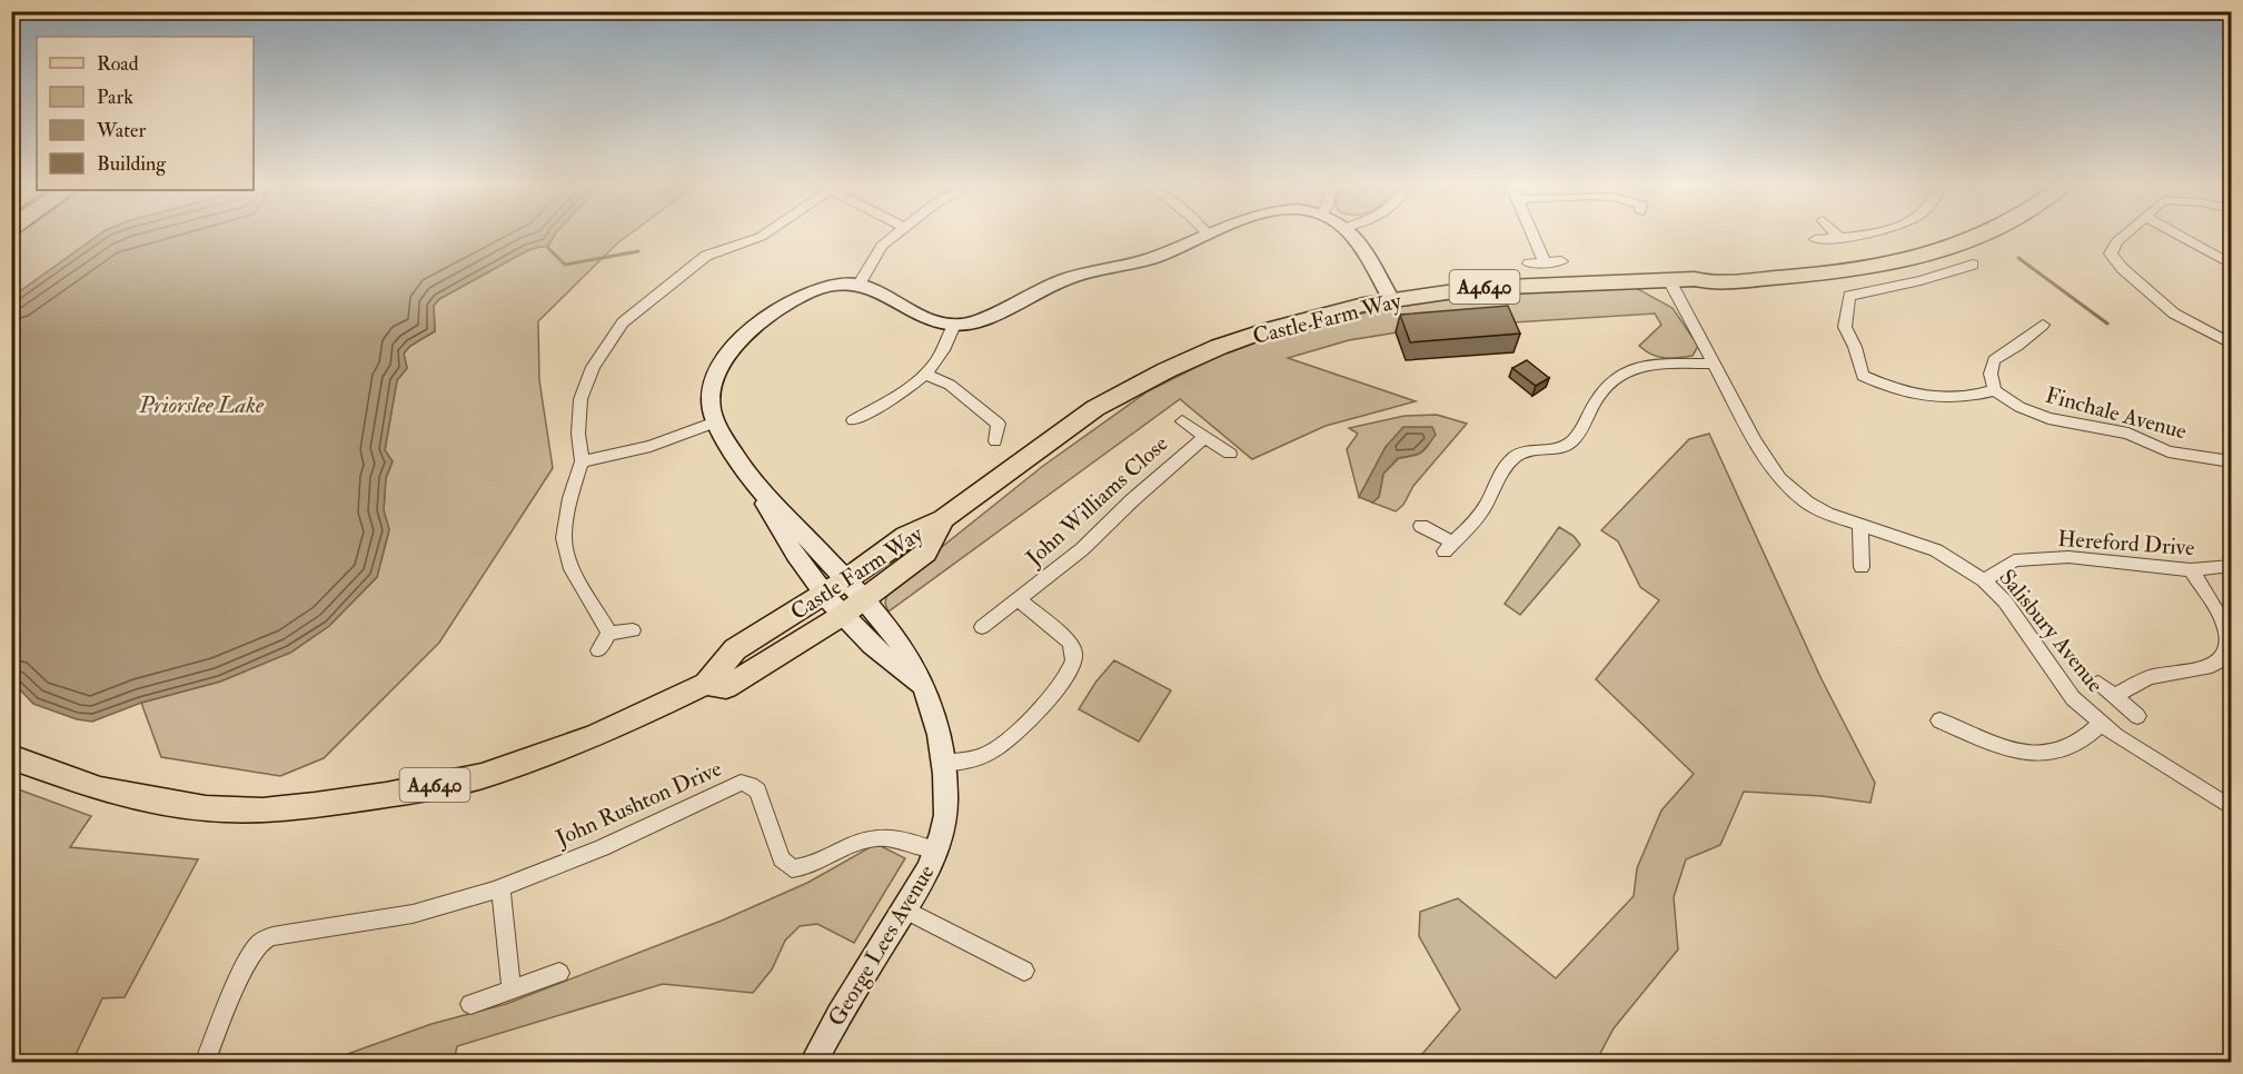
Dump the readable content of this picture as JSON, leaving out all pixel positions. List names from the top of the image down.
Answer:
{
  "streets": {
    "main road": ["A4640", "Castle Farm Way"],
    "street": [
      "Finchale Avenue",
      "John Williams Close",
      "Hereford Drive",
      "Salisbury Avenue",
      "John Rushton Drive",
      "George Lees Avenue"
    ]
  },
  "crossings": [
    ["A4640", "Castle Farm Way"],
    ["A4640", "George Lees Avenue"],
    ["Castle Farm Way", "Salisbury Avenue"],
    ["Castle Farm Way", "George Lees Avenue"],
    ["Hereford Drive", "Salisbury Avenue"],
    ["John Rushton Drive", "George Lees Avenue"]
  ],
  "water": ["Priorslee Lake"],
  "legend": [
    "Road",
    "Park",
    "Water",
    "Building"
  ]
}
